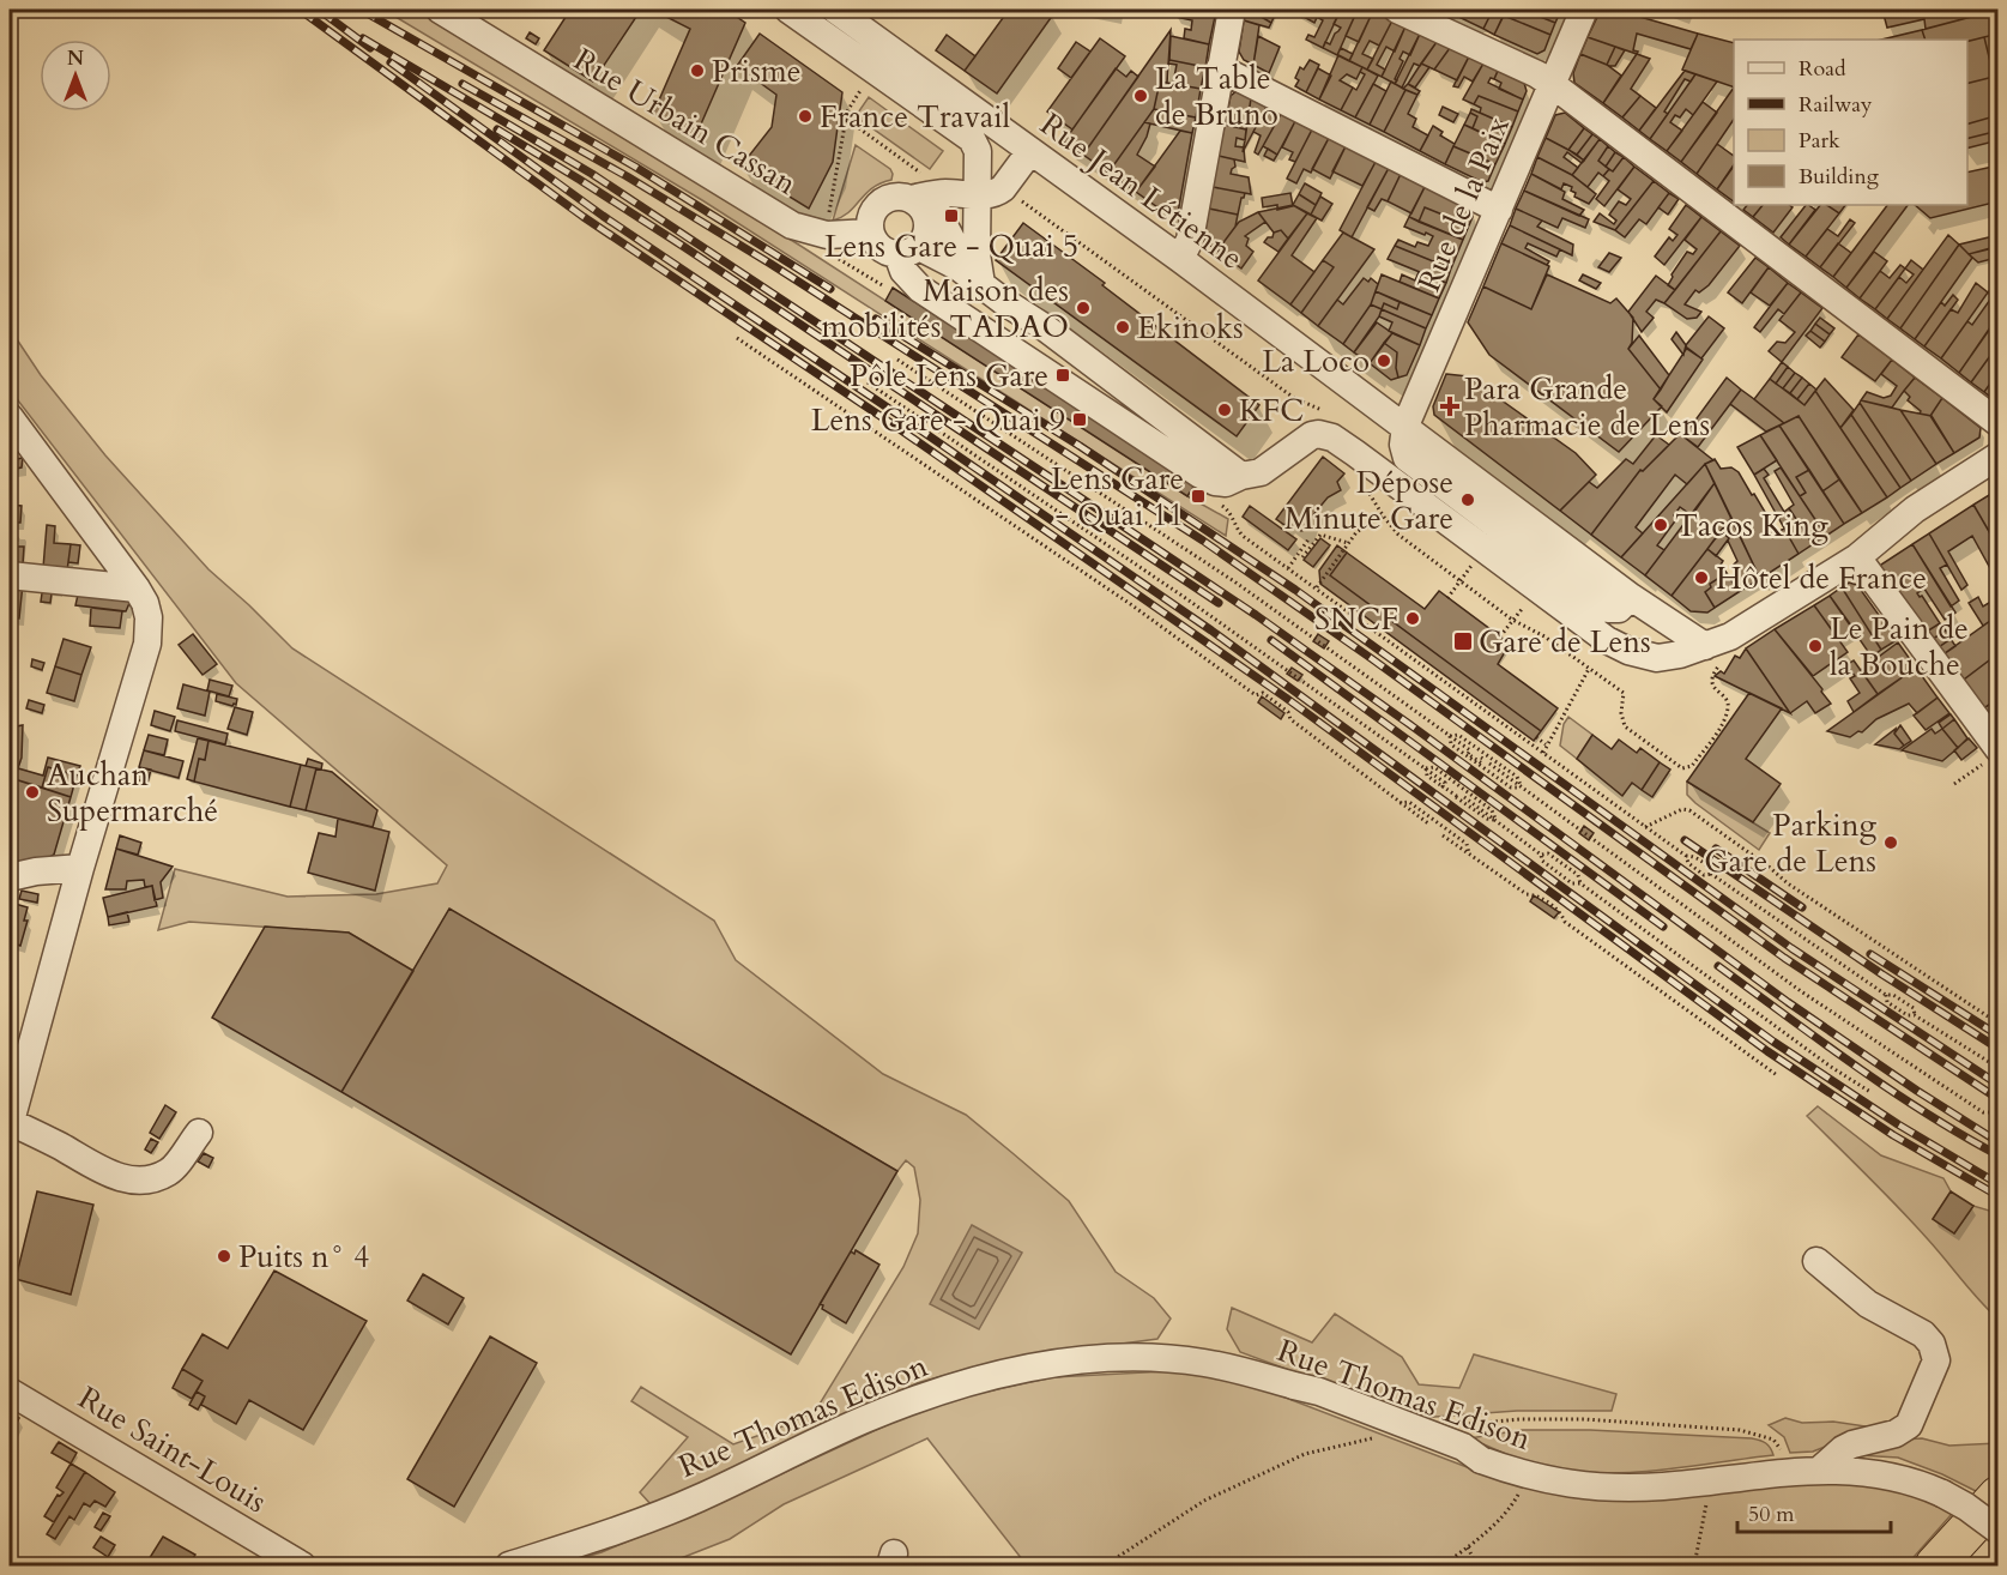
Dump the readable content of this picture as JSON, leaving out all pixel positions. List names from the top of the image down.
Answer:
{
  "streets": {
    "street": [
      "Rue Urbain Cassan",
      "Rue Jean Létienne",
      "Rue de la Paix",
      "Rue Thomas Edison",
      "Rue Saint-Louis"
    ]
  },
  "crossings": [
    ["Rue Jean Létienne", "Rue de la Paix"]
  ],
  "places": {
    "other": [
      "Prisme",
      "La Table de Bruno",
      "France Travail",
      "Maison des mobilités TADAO",
      "Ekinoks",
      "La Loco",
      "KFC",
      "Dépose Minute Gare",
      "Tacos King",
      "Hôtel de France",
      "SNCF",
      "Le Pain de la Bouche",
      "Auchan Supermarché",
      "Parking Gare de Lens",
      "Puits n° 4"
    ],
    "transit": [
      "Lens Gare - Quai 5",
      "Pôle Lens Gare",
      "Lens Gare - Quai 9",
      "Lens Gare - Quai 11",
      "Gare de Lens"
    ],
    "health": ["Para Grande Pharmacie de Lens"]
  },
  "legend": [
    "Road",
    "Railway",
    "Park",
    "Building"
  ],
  "scale_bar": "50 m",
  "north": "top"
}
